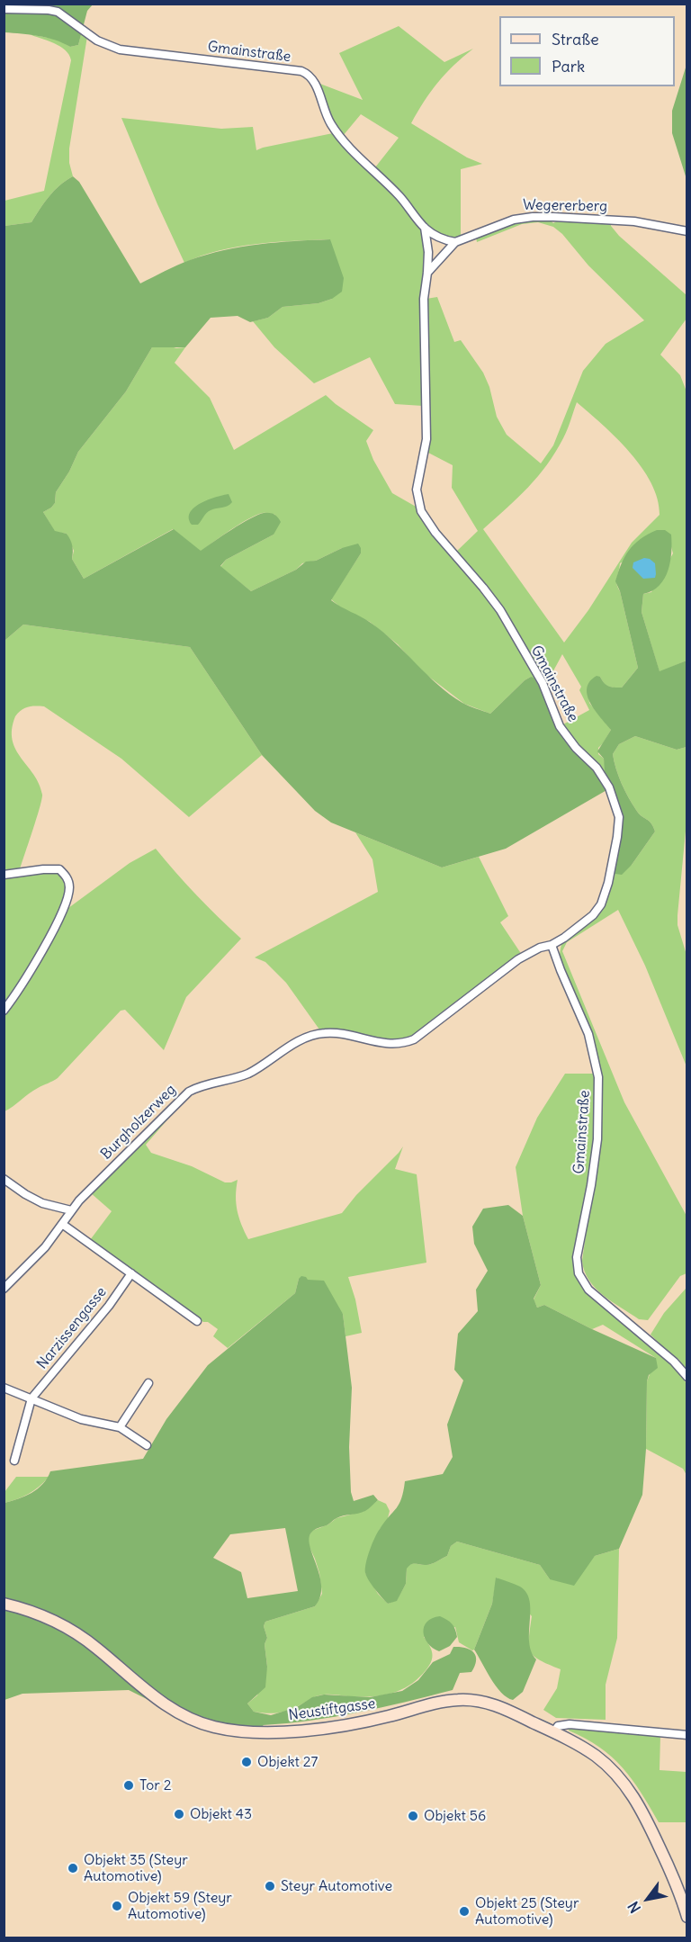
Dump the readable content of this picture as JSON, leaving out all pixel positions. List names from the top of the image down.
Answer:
{
  "streets": {
    "street": [
      "Gmainstraße",
      "Wegererberg",
      "Burgholzerweg",
      "Narzissengasse",
      "Neustiftgasse"
    ]
  },
  "crossings": [
    ["Gmainstraße", "Wegererberg"],
    ["Gmainstraße", "Burgholzerweg"]
  ],
  "places": [
    "Objekt 27",
    "Tor 2",
    "Objekt 43",
    "Objekt 56",
    "Objekt 35 (Steyr Automotive)",
    "Steyr Automotive",
    "Objekt 59 (Steyr Automotive)",
    "Objekt 25 (Steyr Automotive)"
  ],
  "legend": ["Straße", "Park"],
  "north": "bottom left"
}
